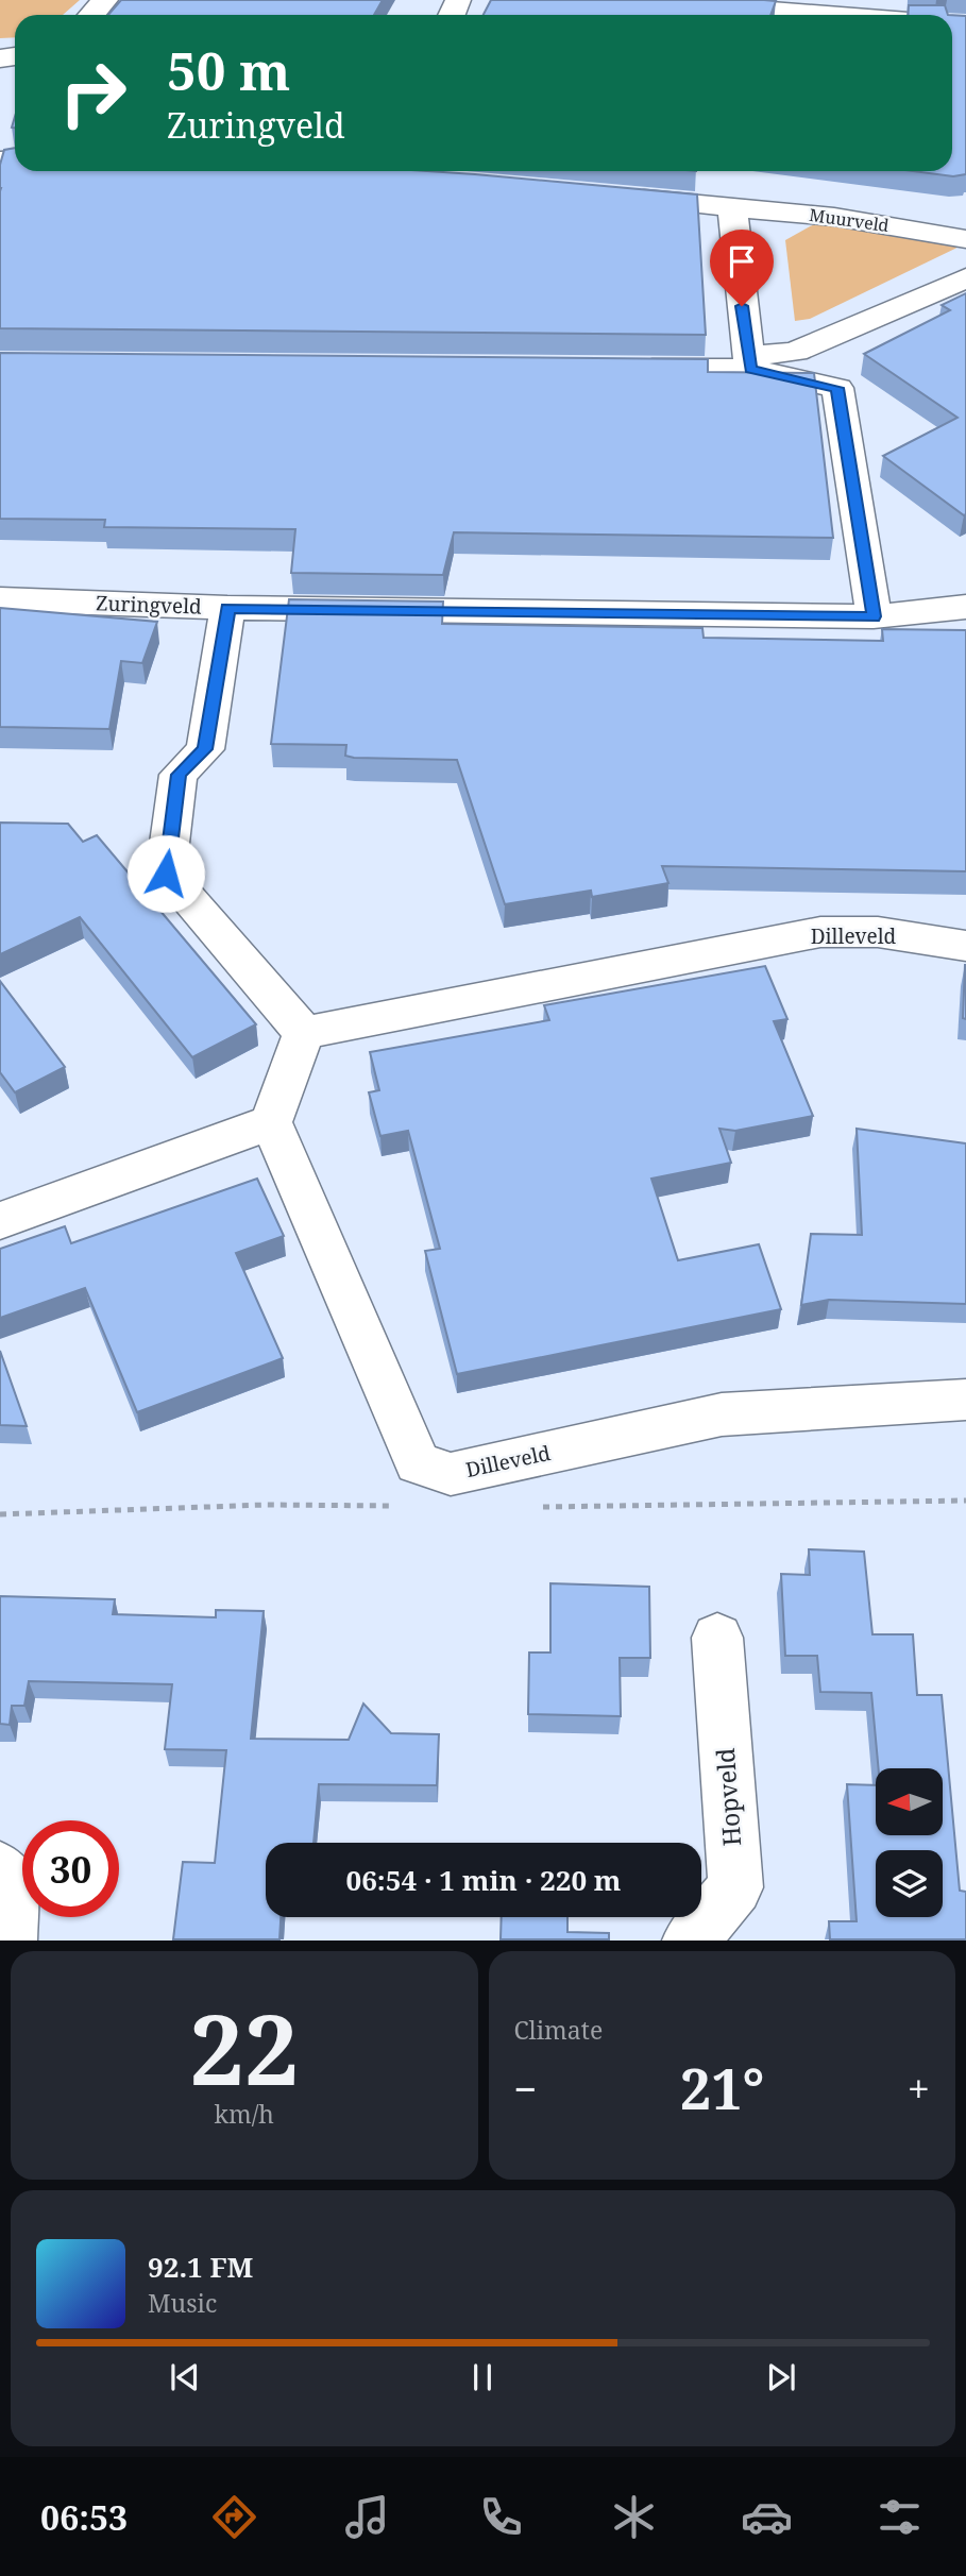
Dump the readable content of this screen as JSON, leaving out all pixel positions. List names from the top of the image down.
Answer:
{
  "streets": {
    "street": [
      "Muurveld",
      "Zuringveld",
      "Dilleveld",
      "Hopveld"
    ]
  },
  "north": "left",
  "page": {
    "turn": ["50 m", "Zuringveld"],
    "limit": "30",
    "trip": "06:54 · 1 min · 220 m",
    "tile": [
      ["22", "km/h"],
      "Climate"
    ],
    "heat": ["−", "21°", "+"],
    "song": ["92.1 FM", "Music"],
    "tabs": "06:53"
  }
}
